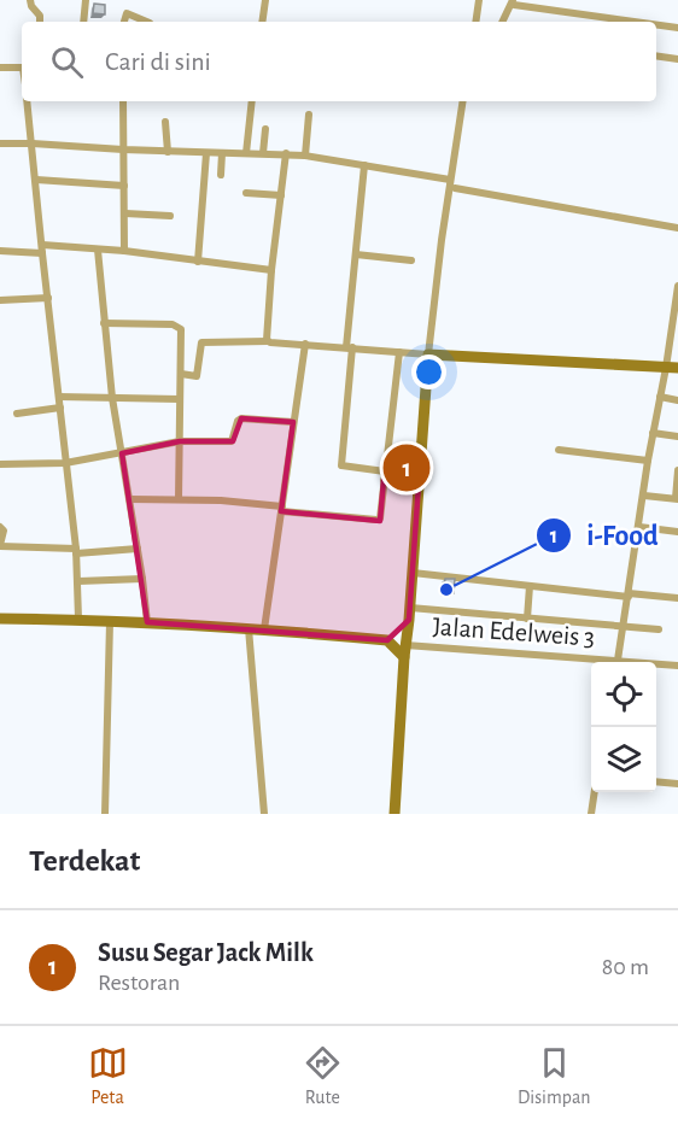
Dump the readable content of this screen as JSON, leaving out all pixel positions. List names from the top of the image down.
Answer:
{
  "streets": {
    "street": ["Jalan Edelweis 3"]
  },
  "places": ["i-Food"],
  "page": {
    "search": "Cari di sini",
    "pins": "1",
    "heading": "Terdekat",
    "list": [
      {
        "mark": "1",
        "name": "Susu Segar Jack Milk",
        "note": "Restoran",
        "value": "80 m"
      }
    ],
    "nav": ["Peta", "Rute", "Disimpan"]
  }
}
